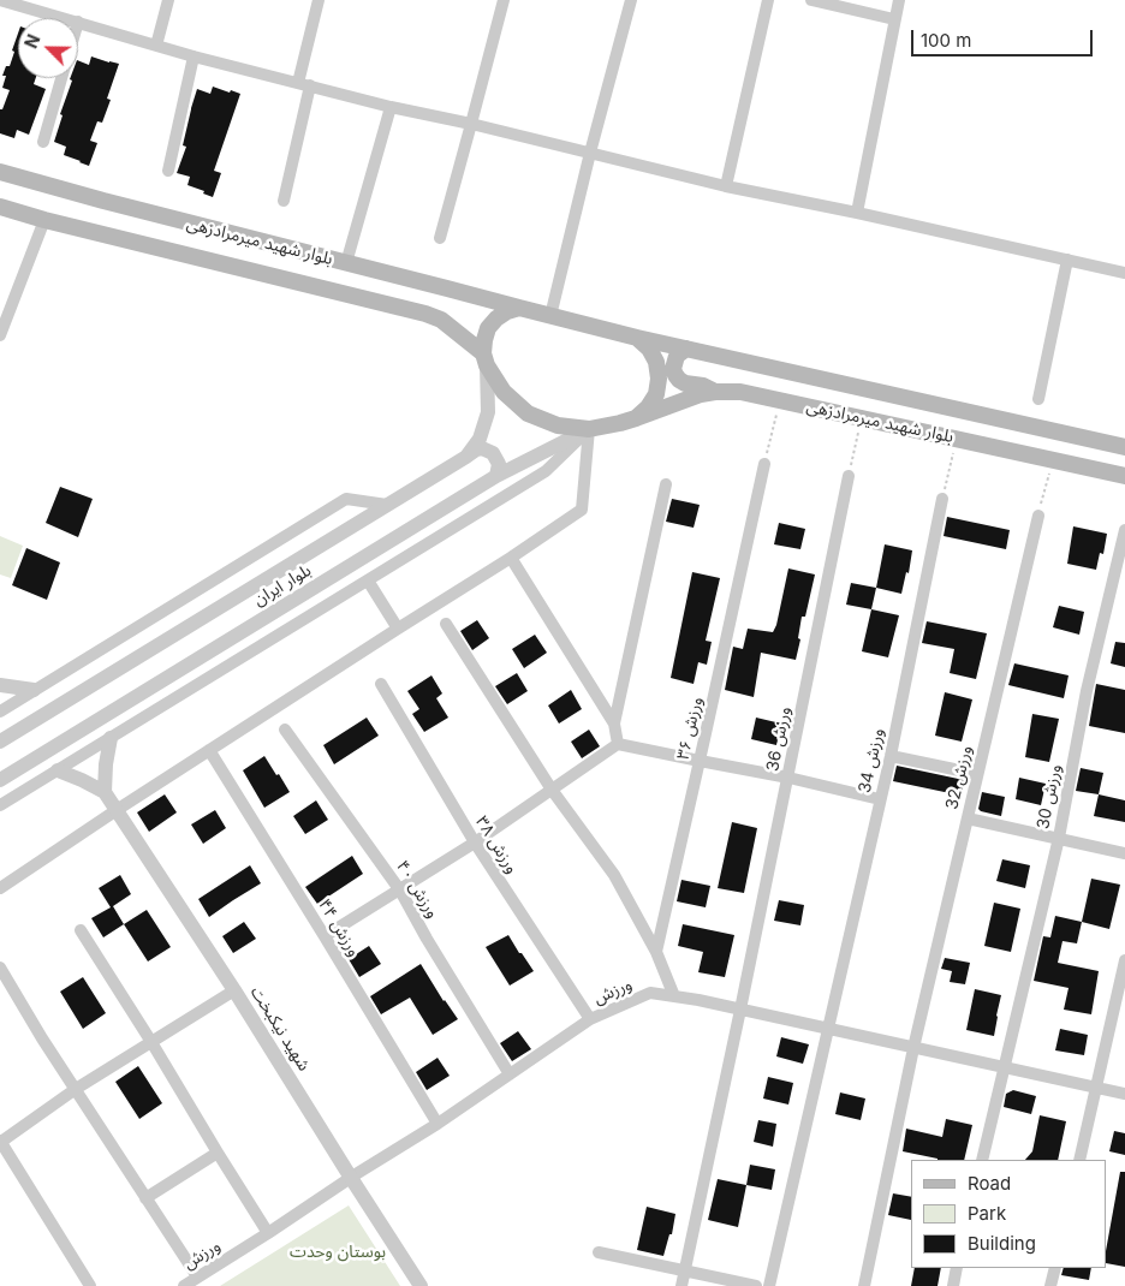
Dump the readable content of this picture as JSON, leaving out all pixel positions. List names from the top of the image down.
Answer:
{
  "streets": {
    "main road": ["بلوار شهید میرمرادزهی"],
    "street": [
      "بلوار ایران",
      "ورزش ۳۶",
      "ورزش 36",
      "ورزش 34",
      "ورزش 32",
      "ورزش 30",
      "ورزش ۳۸",
      "ورزش ۴۰",
      "ورزش ۴۴",
      "ورزش",
      "شهید نیکبخت"
    ]
  },
  "crossings": [
    ["بلوار شهید میرمرادزهی", "بلوار ایران"],
    ["ورزش 36", "ورزش"],
    ["ورزش 34", "ورزش"],
    ["ورزش 32", "ورزش"],
    ["ورزش 30", "ورزش"],
    ["ورزش ۳۸", "ورزش"],
    ["ورزش ۴۰", "ورزش"],
    ["ورزش ۴۴", "ورزش"],
    ["ورزش", "شهید نیکبخت"]
  ],
  "parks": ["بوستان وحدت"],
  "legend": ["Road", "Park", "Building"],
  "scale_bar": "100 m",
  "north": "top left"
}
